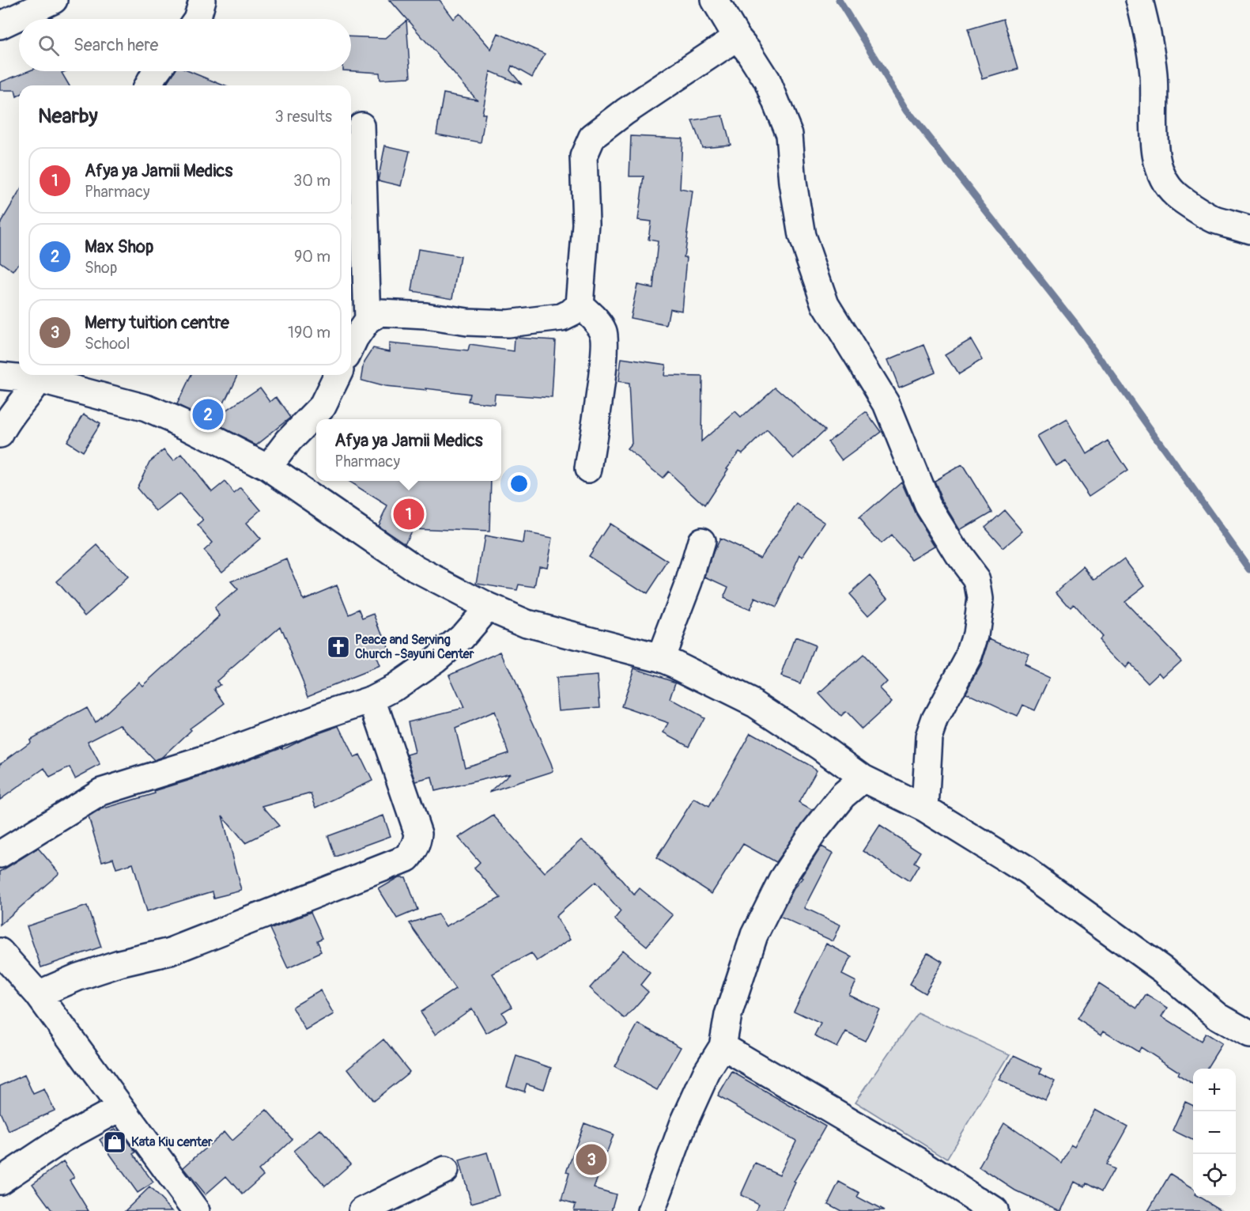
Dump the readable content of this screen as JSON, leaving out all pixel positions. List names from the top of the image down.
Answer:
{
  "places": {
    "church": ["Peace and Serving Church -Sayuni Center"],
    "shop": ["Kata Kiu center"]
  },
  "page": {
    "search": "Search here",
    "heading": ["Nearby", "3 results"],
    "list": [
      {
        "mark": "1",
        "name": "Afya ya Jamii Medics",
        "note": "Pharmacy",
        "value": "30 m"
      },
      {
        "mark": "2",
        "name": "Max Shop",
        "note": "Shop",
        "value": "90 m"
      },
      {
        "mark": "3",
        "name": "Merry tuition centre",
        "note": "School",
        "value": "190 m"
      }
    ],
    "pins": ["2", "1", "3"],
    "popup": ["Afya ya Jamii Medics", "Pharmacy"],
    "map_buttons": ["+", "−"]
  }
}
